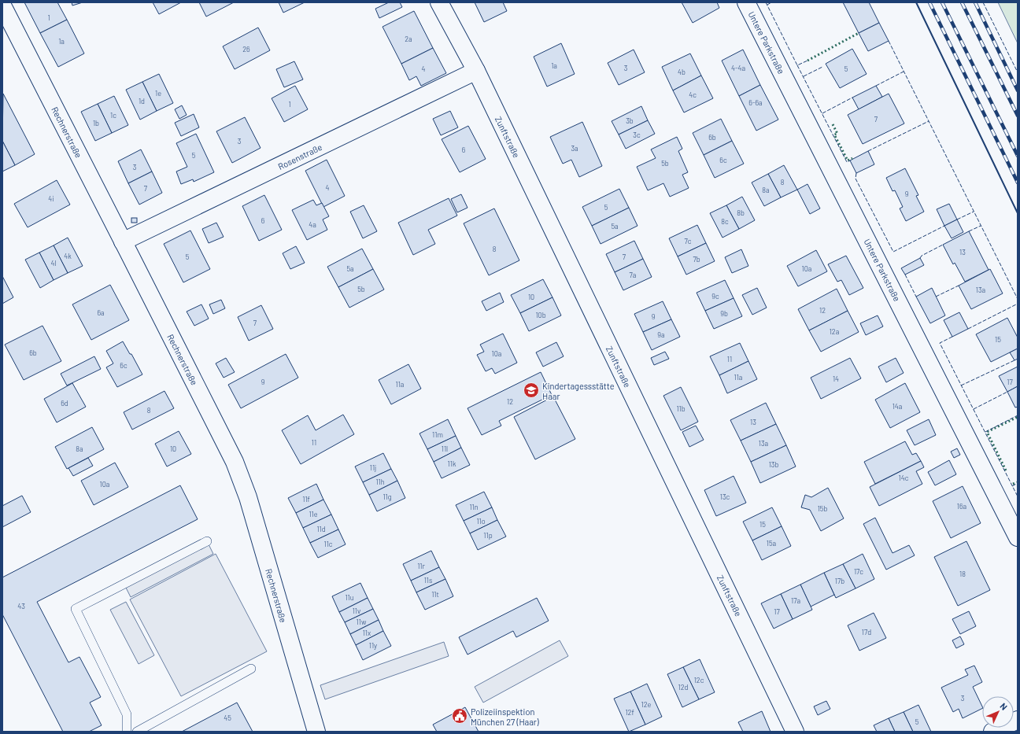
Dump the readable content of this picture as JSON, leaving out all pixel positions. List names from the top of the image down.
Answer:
{
  "streets": {
    "street": [
      "Untere Parkstraße",
      "Rechnerstraße",
      "Zunftstraße",
      "Rosenstraße"
    ]
  },
  "crossings": [
    ["Rechnerstraße", "Rosenstraße"],
    ["Zunftstraße", "Rosenstraße"]
  ],
  "places": {
    "school or university": ["Kindertagessstätte Haar"],
    "public building": ["Polizeiinspektion München 27 (Haar)"]
  },
  "house_numbers": [
    "1",
    "2a",
    "1a",
    "26",
    "1a",
    "3",
    "4-4a",
    "4",
    "5",
    "4b",
    "1e",
    "4c",
    "1d",
    "6-6a",
    "1",
    "1c",
    "7",
    "3b",
    "1b",
    "3c",
    "6b",
    "3",
    "3a",
    "6",
    "5",
    "6c",
    "5b",
    "3",
    "8",
    "4",
    "7",
    "8a",
    "9",
    "4i",
    "5",
    "8b",
    "6",
    "8c",
    "4a",
    "5a",
    "7c",
    "8",
    "13",
    "4k",
    "5",
    "7",
    "7b",
    "4l",
    "5a",
    "10a",
    "7a",
    "5b",
    "13a",
    "9c",
    "10",
    "12",
    "6a",
    "9b",
    "10b",
    "9",
    "7",
    "12a",
    "9a",
    "15",
    "6b",
    "10a",
    "11",
    "6c",
    "11a",
    "14",
    "9",
    "17",
    "11a",
    "12",
    "6d",
    "14a",
    "11b",
    "8",
    "13",
    "11m",
    "11",
    "13a",
    "8a",
    "10",
    "11l",
    "11k",
    "13b",
    "11j",
    "14c",
    "11h",
    "10a",
    "11g",
    "13c",
    "11f",
    "16a",
    "11n",
    "15b",
    "11e",
    "11o",
    "15",
    "11d",
    "11p",
    "15a",
    "11c",
    "11r",
    "17c",
    "18",
    "11s",
    "17b",
    "11t",
    "11u",
    "17a",
    "43",
    "11v",
    "17",
    "11w",
    "17d",
    "11x",
    "11y",
    "12c",
    "12d",
    "3",
    "12e",
    "12f",
    "45",
    "5"
  ],
  "north": "top right"
}
